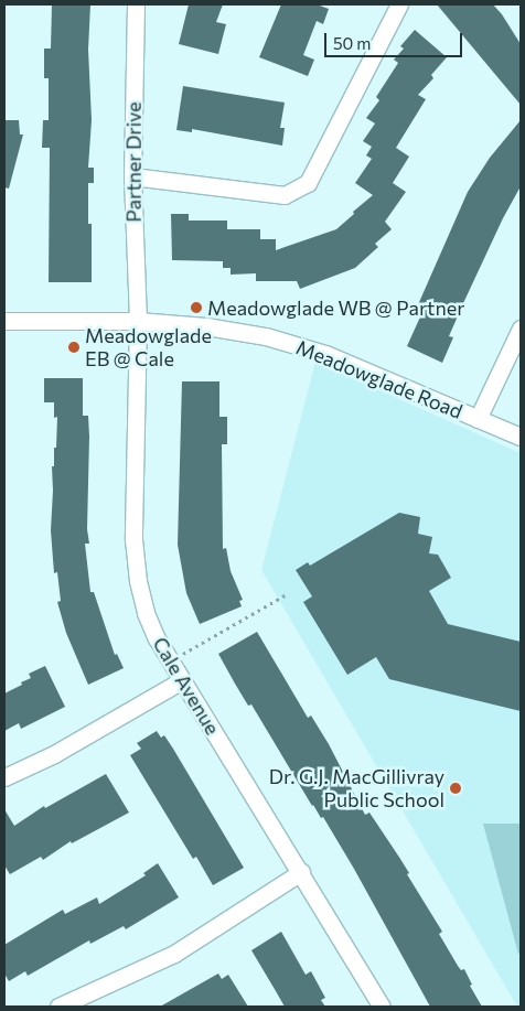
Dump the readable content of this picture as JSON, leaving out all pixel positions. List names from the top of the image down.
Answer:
{
  "streets": {
    "street": ["Partner Drive", "Meadowglade Road", "Cale Avenue"]
  },
  "crossings": [
    ["Partner Drive", "Meadowglade Road"],
    ["Partner Drive", "Cale Avenue"],
    ["Meadowglade Road", "Cale Avenue"]
  ],
  "places": ["Meadowglade WB @ Partner", "Meadowglade EB @ Cale", "Dr. G.J. MacGillivray Public School"],
  "scale_bar": "50 m"
}
